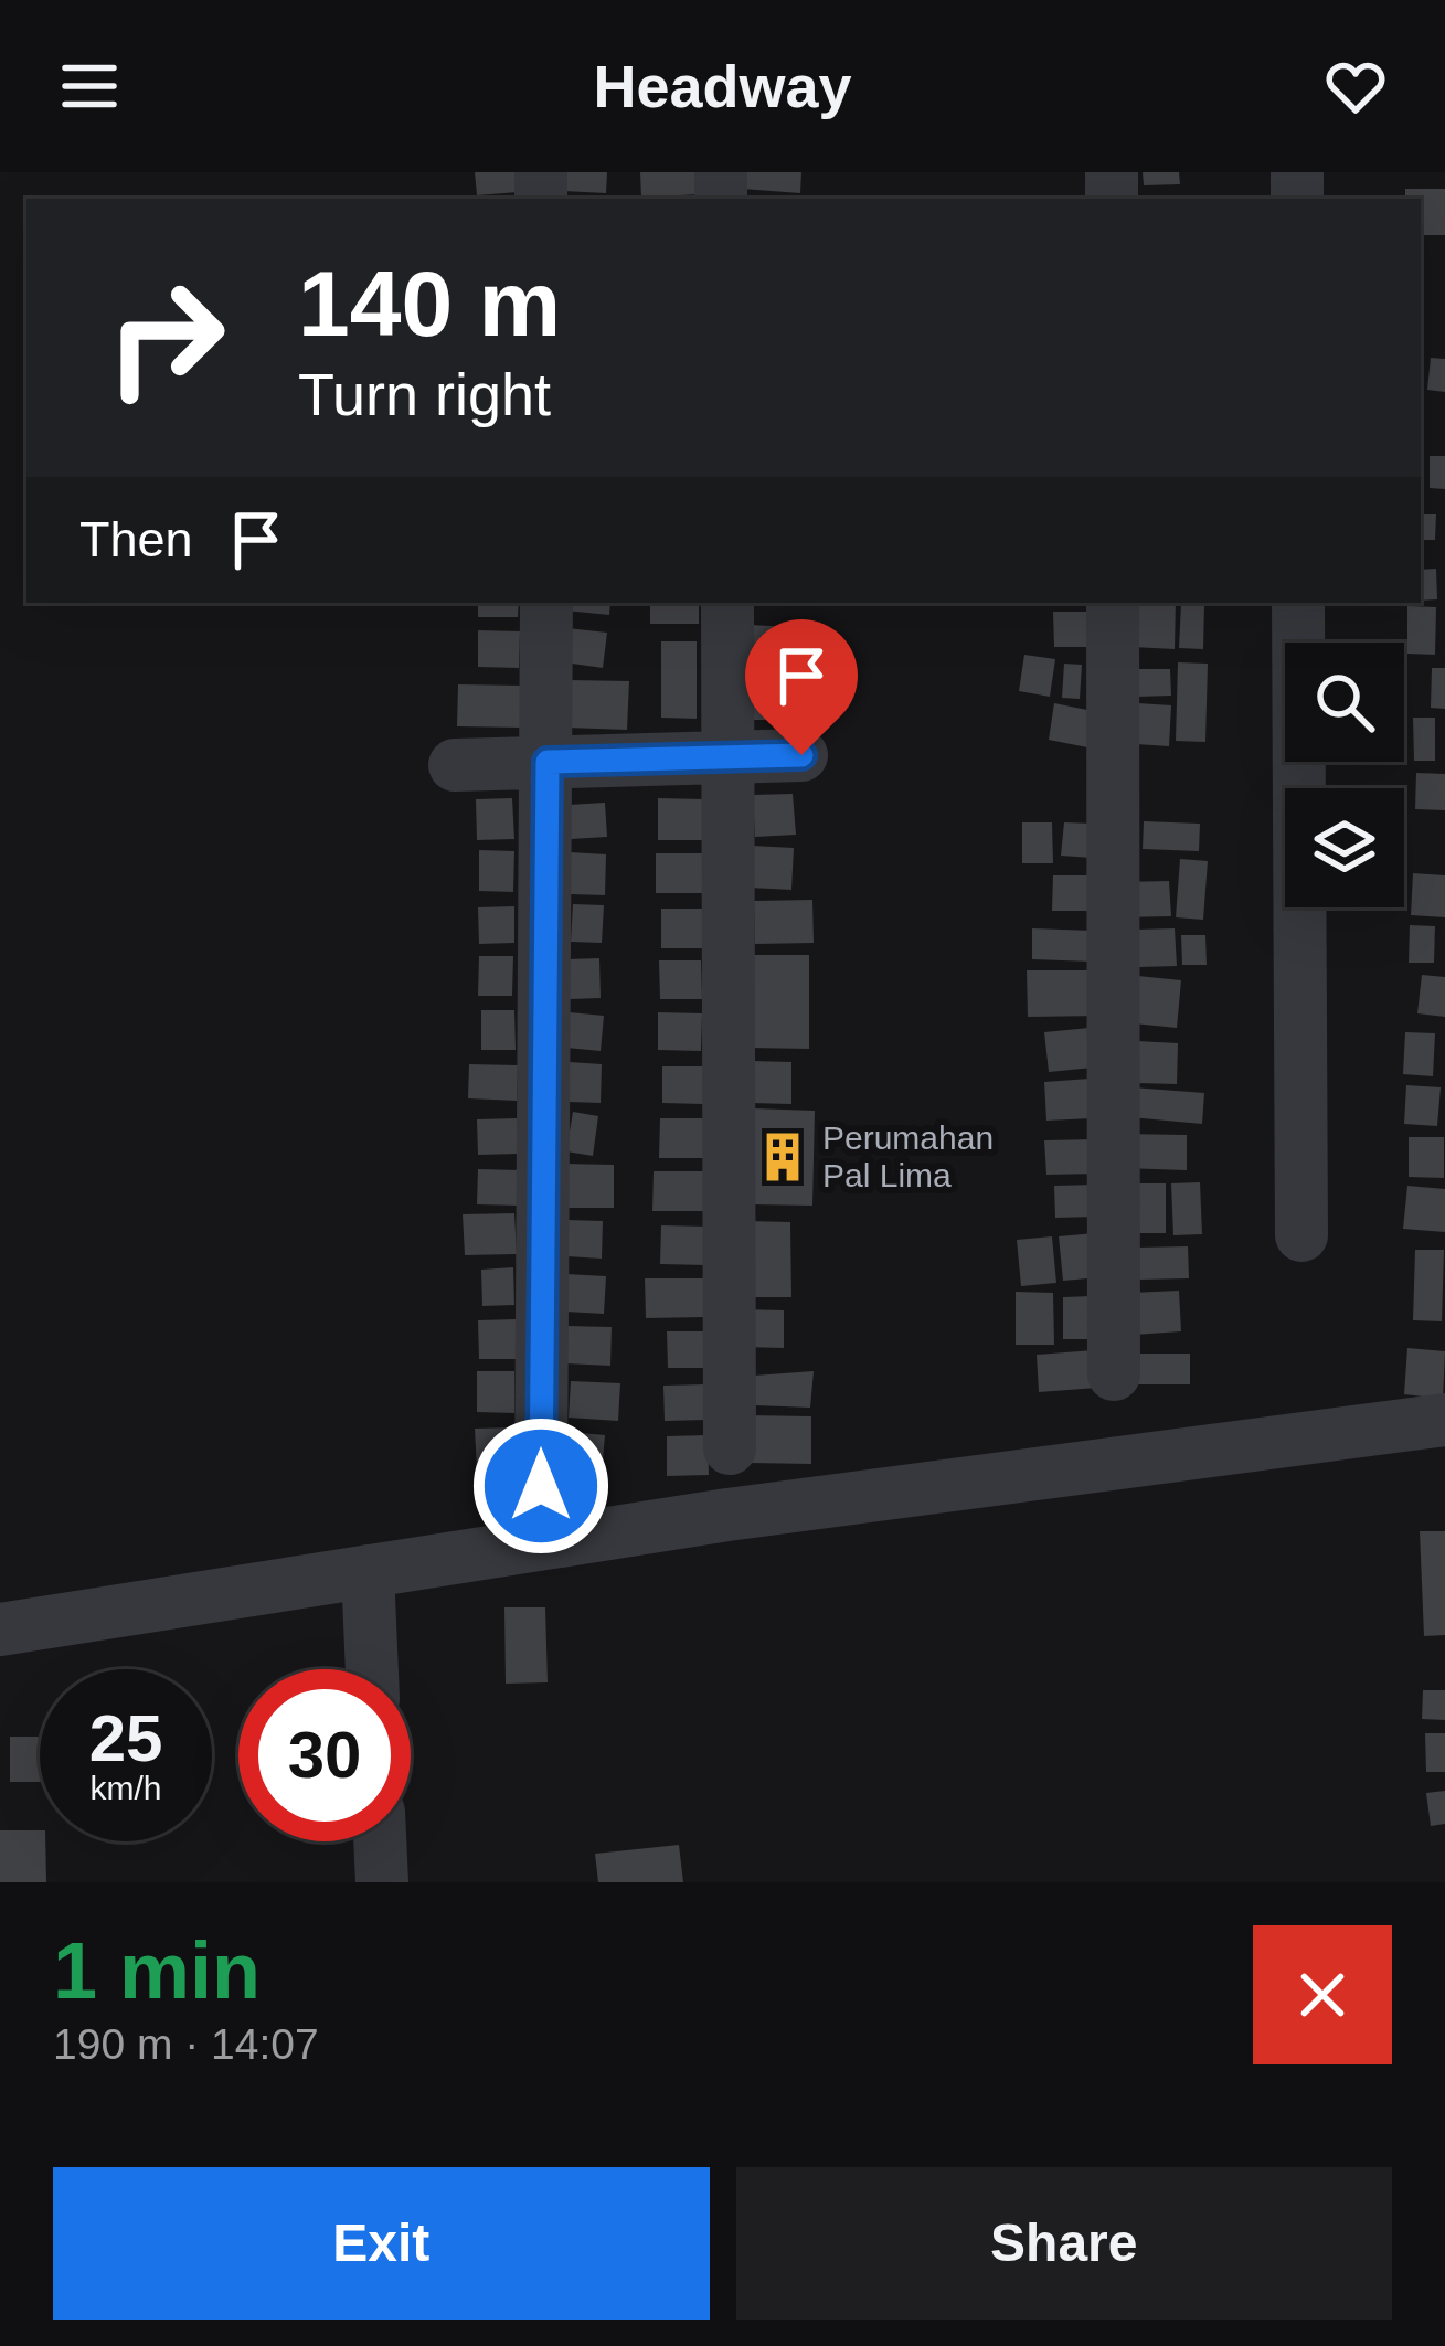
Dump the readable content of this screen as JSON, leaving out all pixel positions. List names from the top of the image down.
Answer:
{
  "places": {
    "building": ["Perumahan Pal Lima"]
  },
  "page": {
    "header": "Headway",
    "turn": ["140 m", "Turn right"],
    "then": "Then",
    "speed": "25 km/h",
    "limit": "30",
    "heading": ["1 min", "190 m · 14:07"],
    "buttons": ["Exit", "Share"]
  }
}
